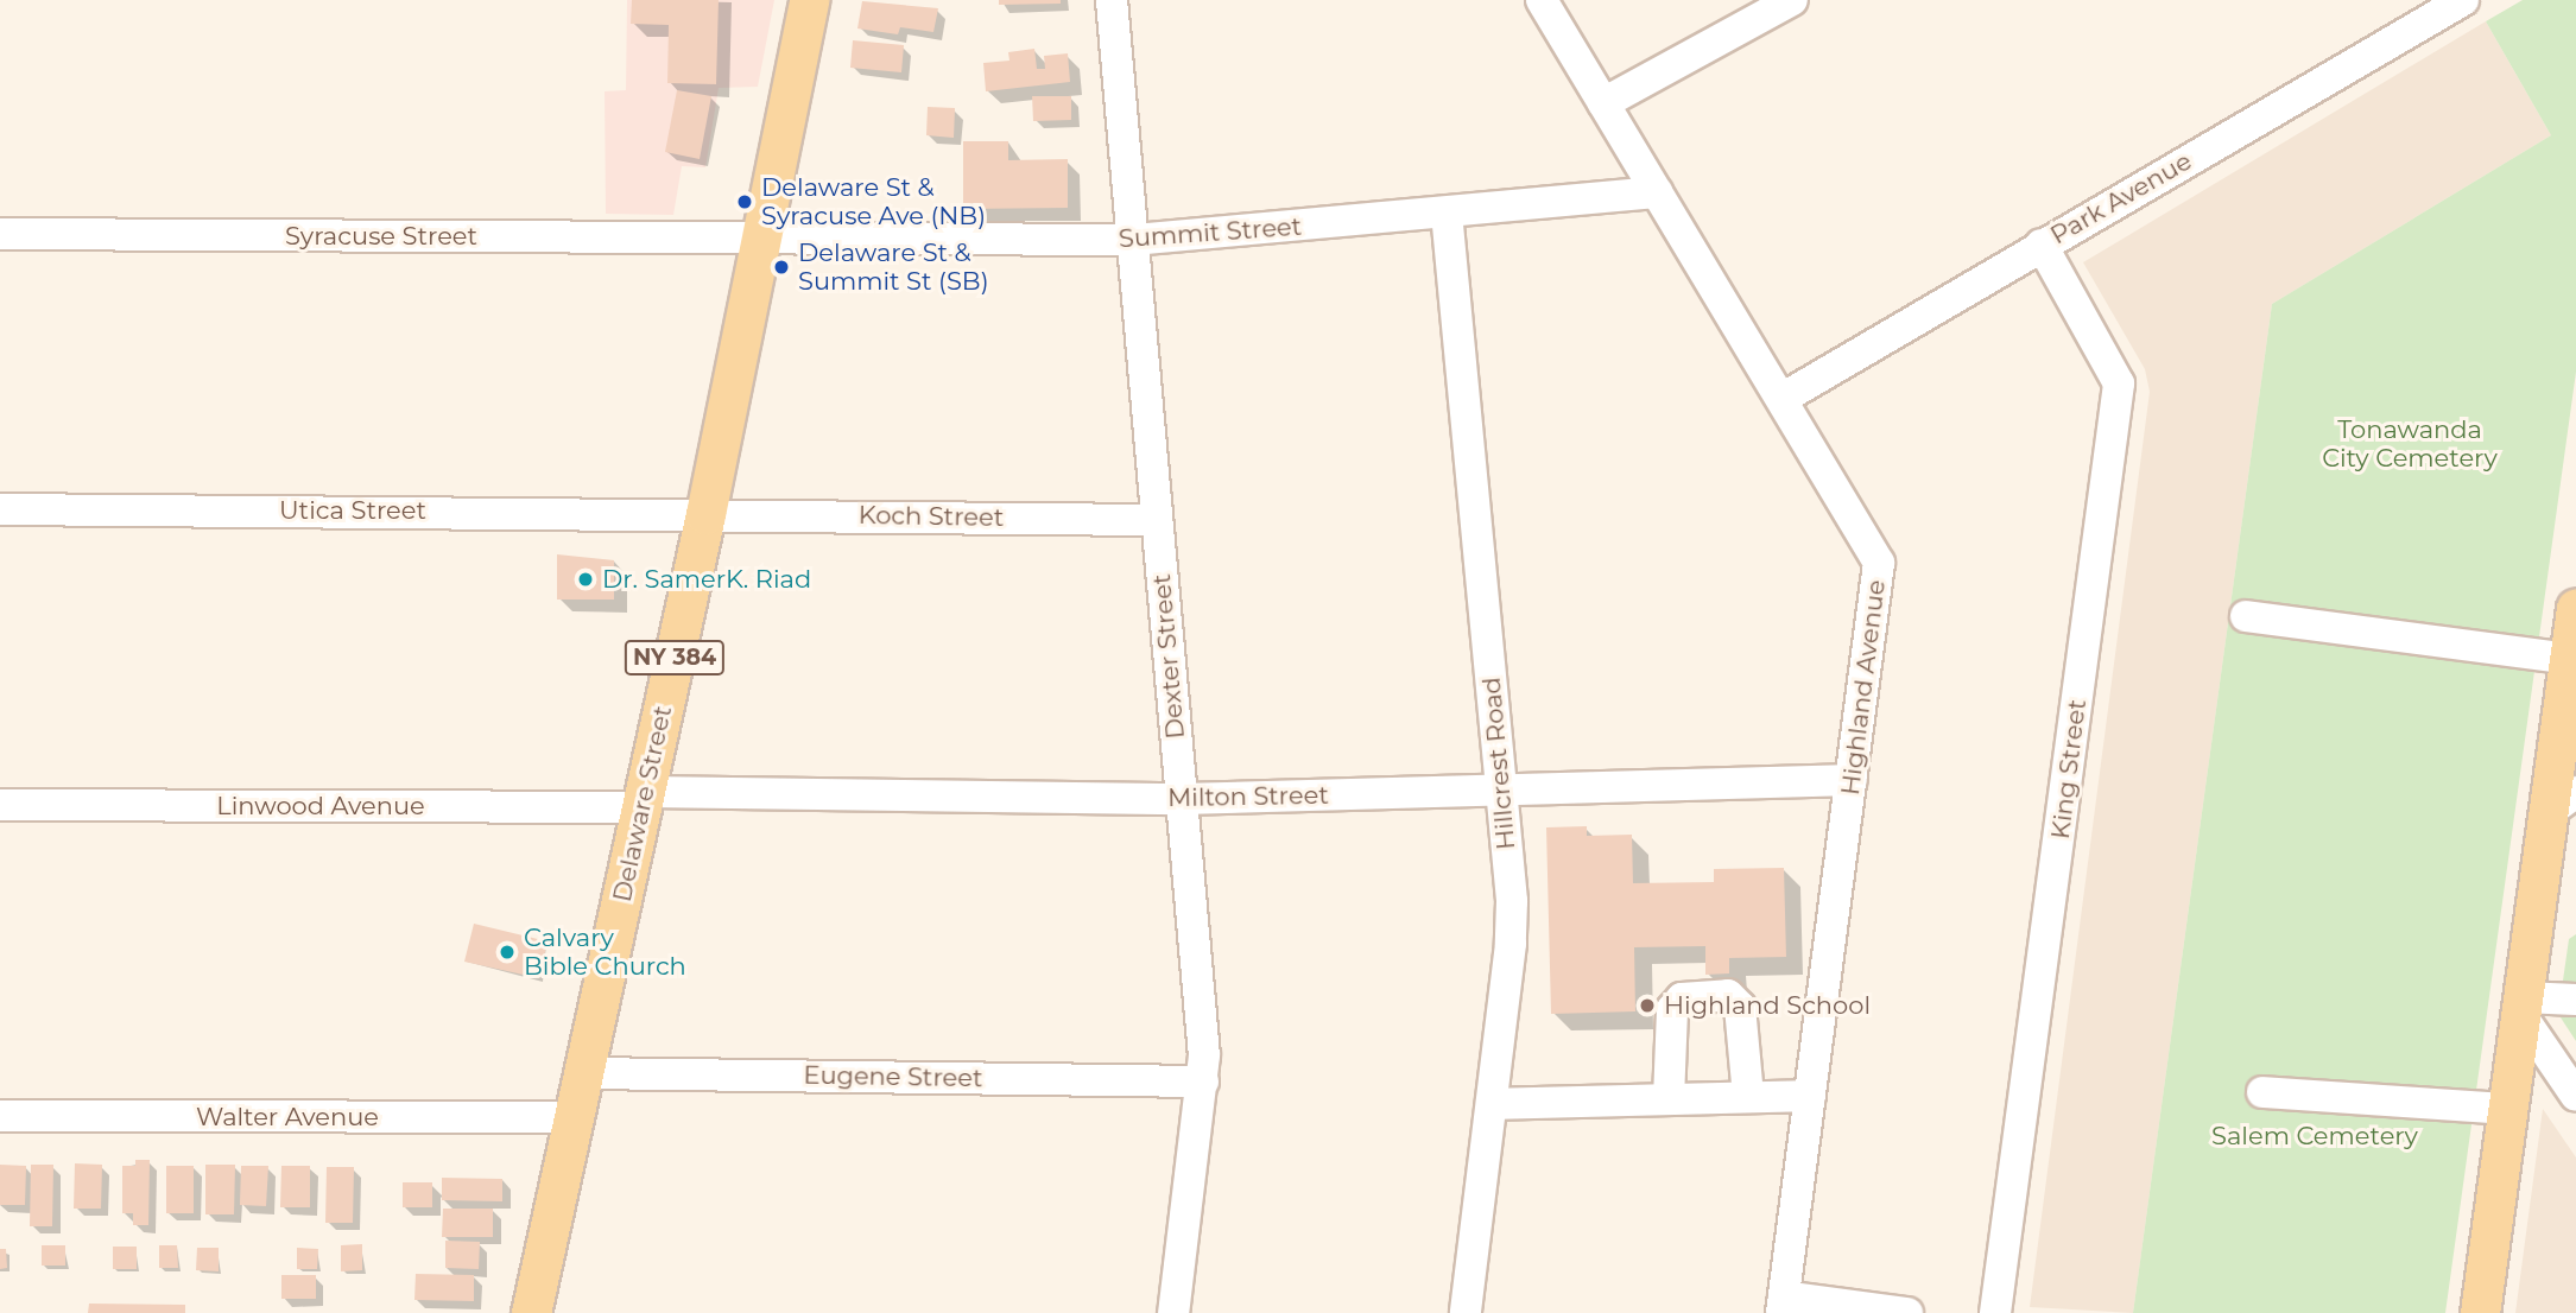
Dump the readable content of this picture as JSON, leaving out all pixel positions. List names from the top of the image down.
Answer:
{
  "streets": {
    "main road": ["NY 384", "Delaware Street"],
    "street": [
      "Park Avenue",
      "Summit Street",
      "Syracuse Street",
      "Utica Street",
      "Koch Street",
      "Dexter Street",
      "Highland Avenue",
      "Hillcrest Road",
      "King Street",
      "Milton Street",
      "Linwood Avenue",
      "Eugene Street",
      "Walter Avenue"
    ]
  },
  "crossings": [
    ["Park Avenue", "Highland Avenue"],
    ["Park Avenue", "King Street"],
    ["Summit Street", "Syracuse Street"],
    ["Summit Street", "Dexter Street"],
    ["Summit Street", "Highland Avenue"],
    ["Summit Street", "Hillcrest Road"],
    ["Summit Street", "Delaware Street"],
    ["Syracuse Street", "Delaware Street"],
    ["Utica Street", "Koch Street"],
    ["Utica Street", "Delaware Street"],
    ["Koch Street", "Dexter Street"],
    ["Koch Street", "Delaware Street"],
    ["Dexter Street", "Milton Street"],
    ["Dexter Street", "Eugene Street"],
    ["Highland Avenue", "Milton Street"],
    ["Hillcrest Road", "Milton Street"],
    ["Milton Street", "Delaware Street"],
    ["Milton Street", "Linwood Avenue"],
    ["Delaware Street", "Linwood Avenue"],
    ["Delaware Street", "Eugene Street"],
    ["Delaware Street", "Walter Avenue"]
  ],
  "parks": ["Tonawanda City Cemetery", "Salem Cemetery"],
  "places": [
    "Delaware St & Syracuse Ave (NB)",
    "Delaware St & Summit St (SB)",
    "Dr. SamerK. Riad",
    "Calvary Bible Church",
    "Highland School"
  ]
}
